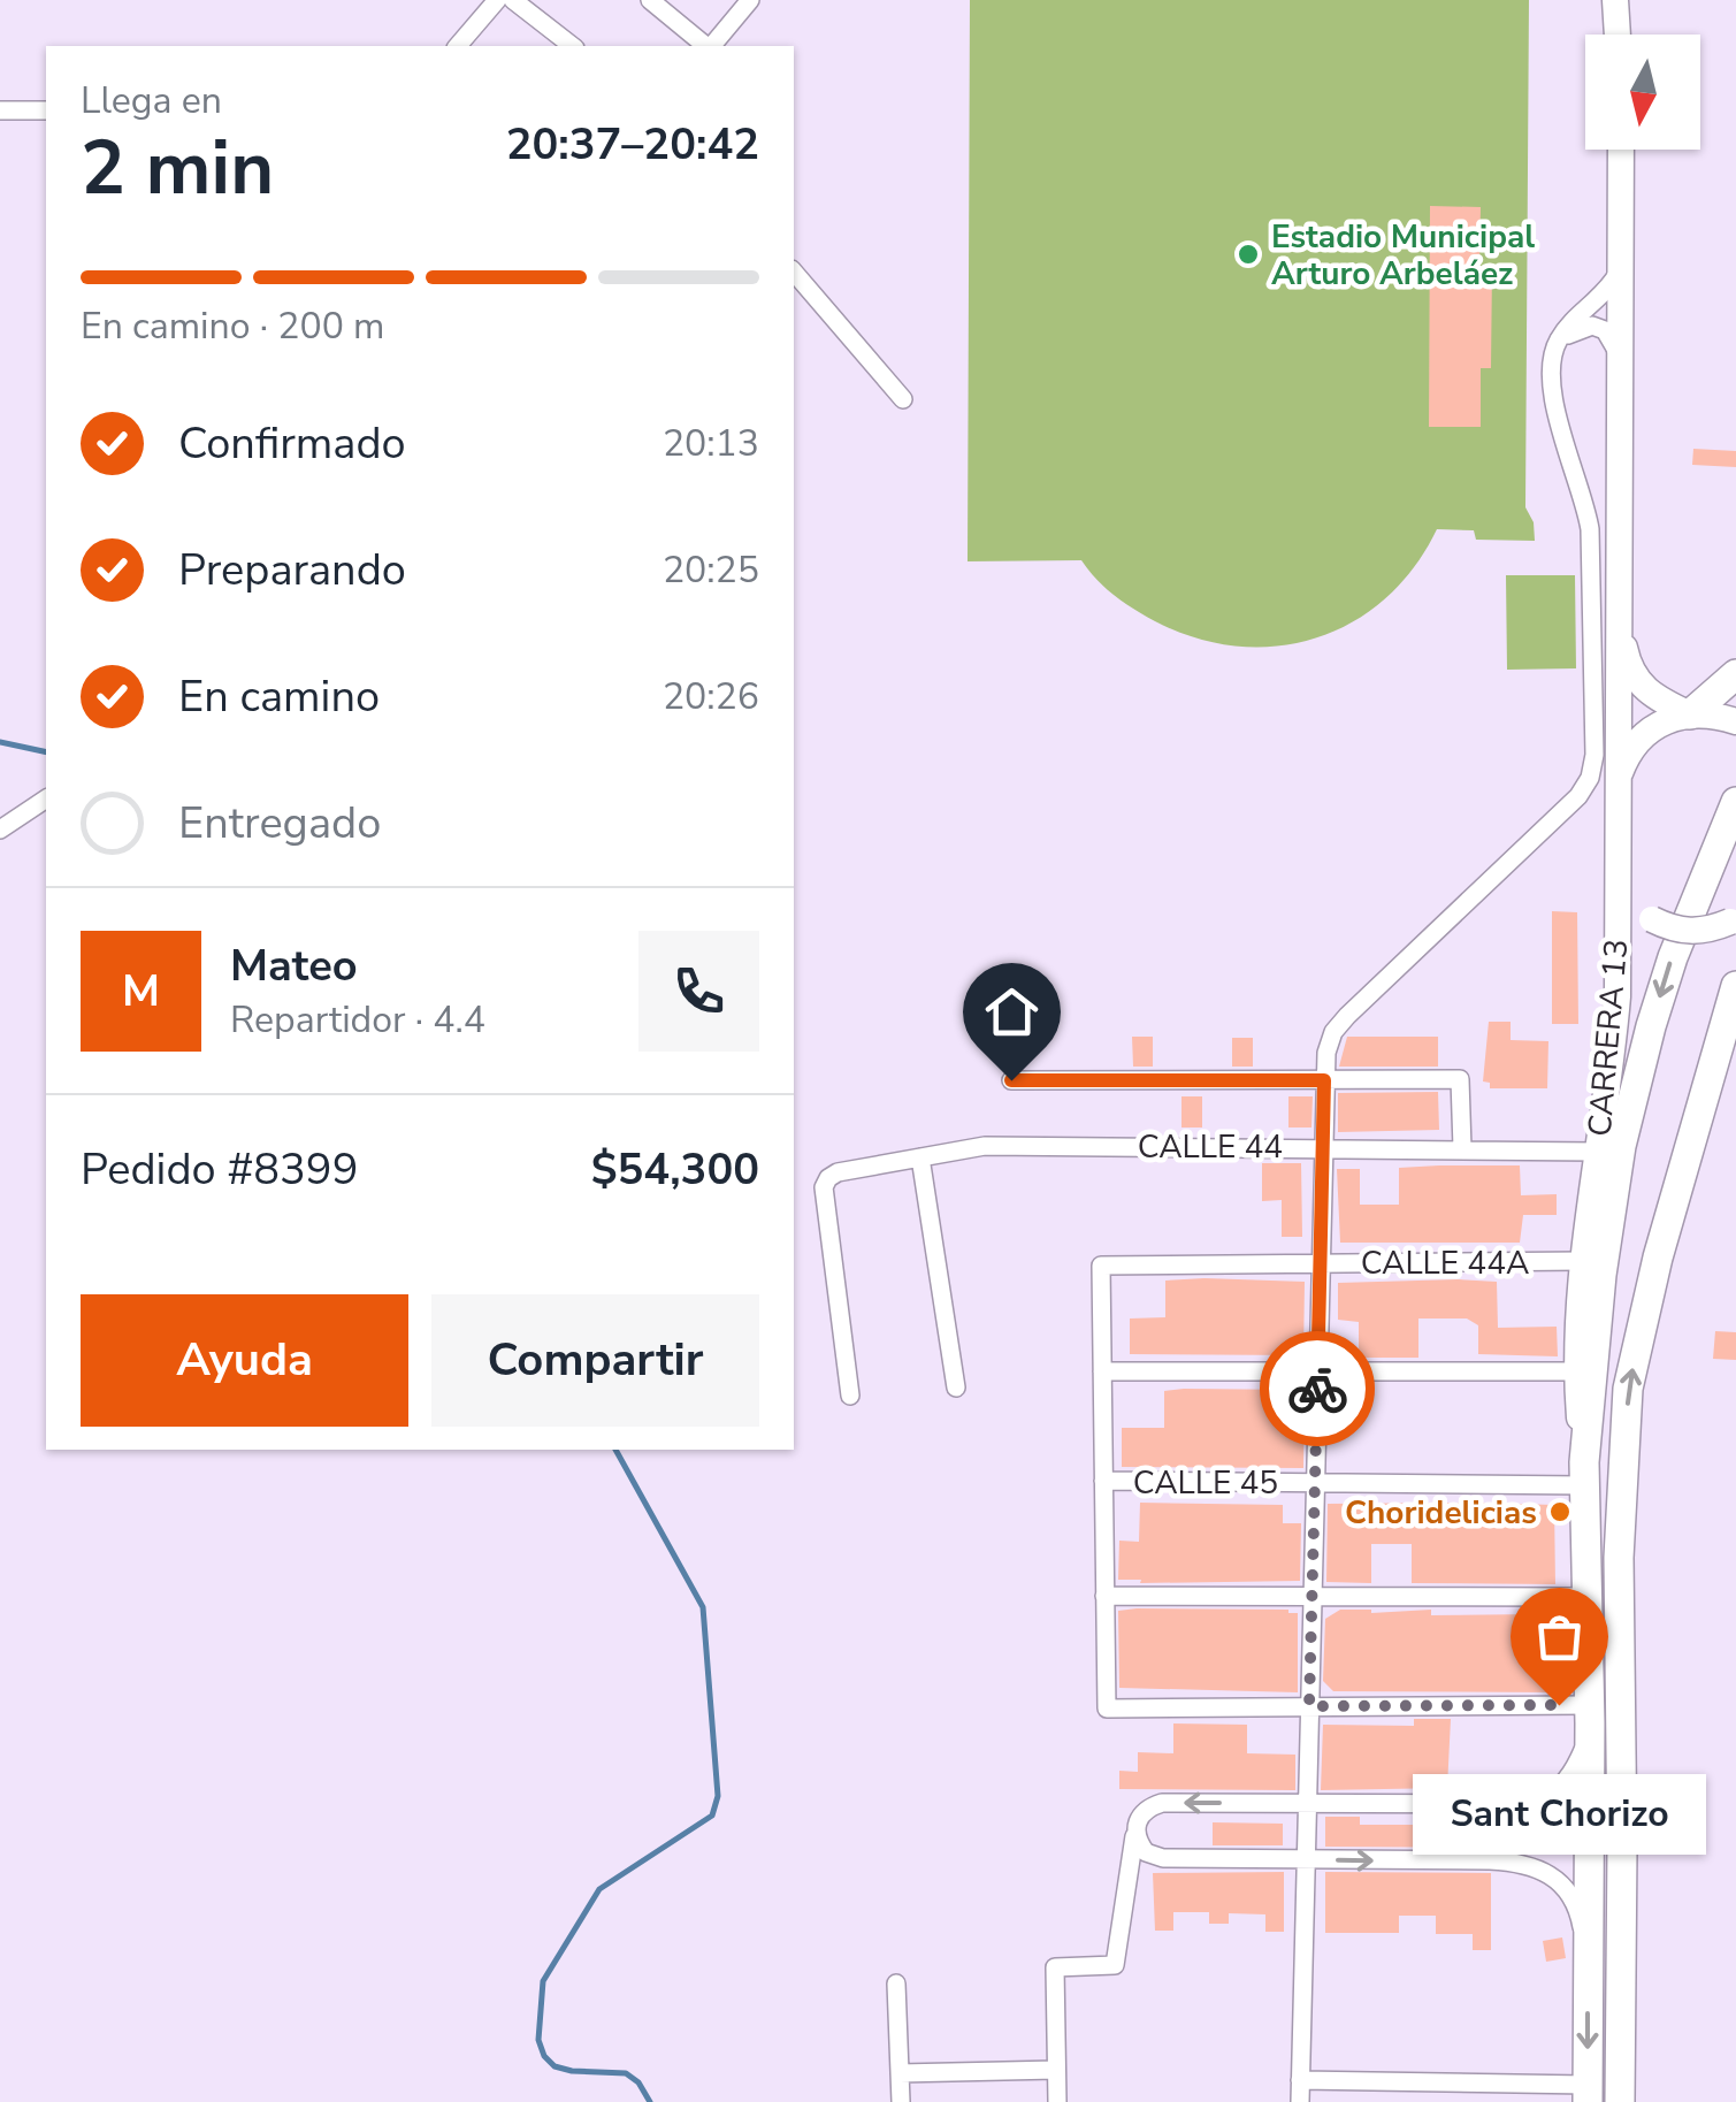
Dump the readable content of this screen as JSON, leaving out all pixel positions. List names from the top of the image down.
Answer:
{
  "streets": {
    "main road": ["CARRERA 13"],
    "street": ["CALLE 44", "CALLE 44A", "CALLE 45"]
  },
  "crossings": [
    ["CARRERA 13", "CALLE 44"],
    ["CARRERA 13", "CALLE 44A"],
    ["CARRERA 13", "CALLE 45"]
  ],
  "places": ["Estadio Municipal Arturo Arbeláez", "Choridelicias", "Sant Chorizo"],
  "north": "bottom",
  "page": {
    "heading": ["2 min", "Llega en", "20:37–20:42"],
    "panel": [
      "Mateo",
      "Repartidor · 4.4",
      "Pedido #8399",
      "$54,300"
    ],
    "bar": "En camino · 200 m",
    "list": [
      ["Confirmado", "20:13"],
      ["Preparando", "20:25"],
      ["En camino", "20:26"],
      "Entregado"
    ],
    "round": "M",
    "buttons": ["Ayuda", "Compartir"],
    "bubble": "Sant Chorizo"
  }
}
